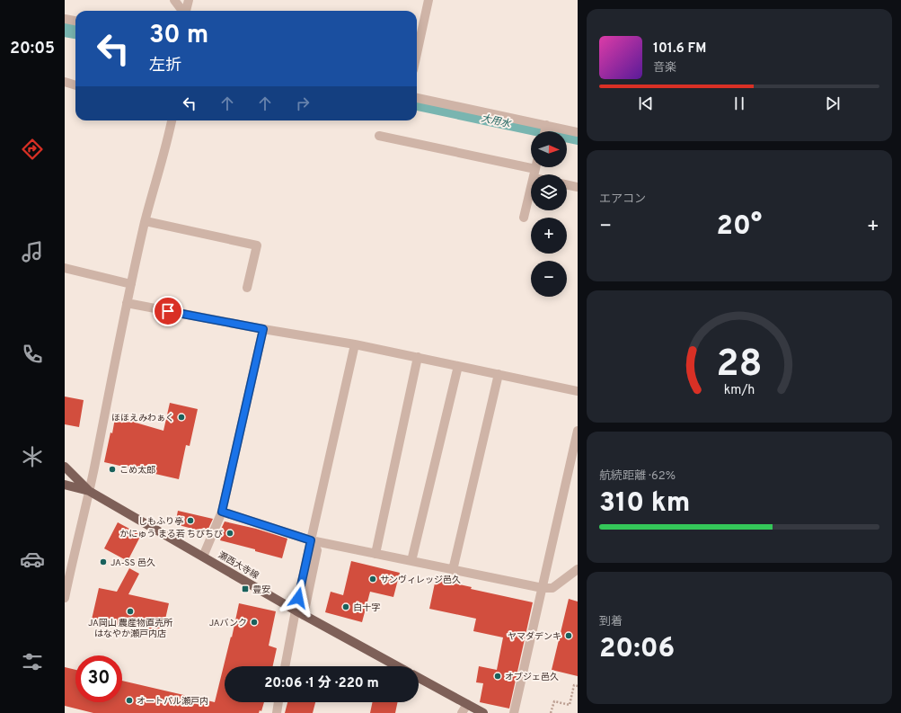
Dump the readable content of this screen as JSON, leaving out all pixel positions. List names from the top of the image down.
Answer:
{
  "streets": {
    "main road": ["瀬西大寺線"]
  },
  "water": ["大用水"],
  "places": {
    "other": [
      "ほほえみわぁく",
      "こめ太郎",
      "しもふり亭",
      "かにゅう まる若 ちびちび",
      "JA-SS 邑久",
      "サンヴィレッジ邑久",
      "白十字",
      "JA岡山 農産物直売所 はなやか瀬戸内店",
      "JAバンク",
      "ヤマダデンキ",
      "オブジェ邑久",
      "オートパル瀬戸内"
    ],
    "transit": ["豊安"]
  },
  "north": "right",
  "page": {
    "tabs": "20:05",
    "turn": ["30 m", "左折"],
    "song": ["101.6 FM", "音楽"],
    "map_buttons": ["+", "−"],
    "tile": [
      "エアコン",
      ["航続距離 · 62%", "310 km"],
      ["到着", "20:06"]
    ],
    "heat": ["−", "20°", "+"],
    "limit": "30",
    "trip": "20:06 · 1 分 · 220 m",
    "gauge": ["28", "km/h"]
  }
}
